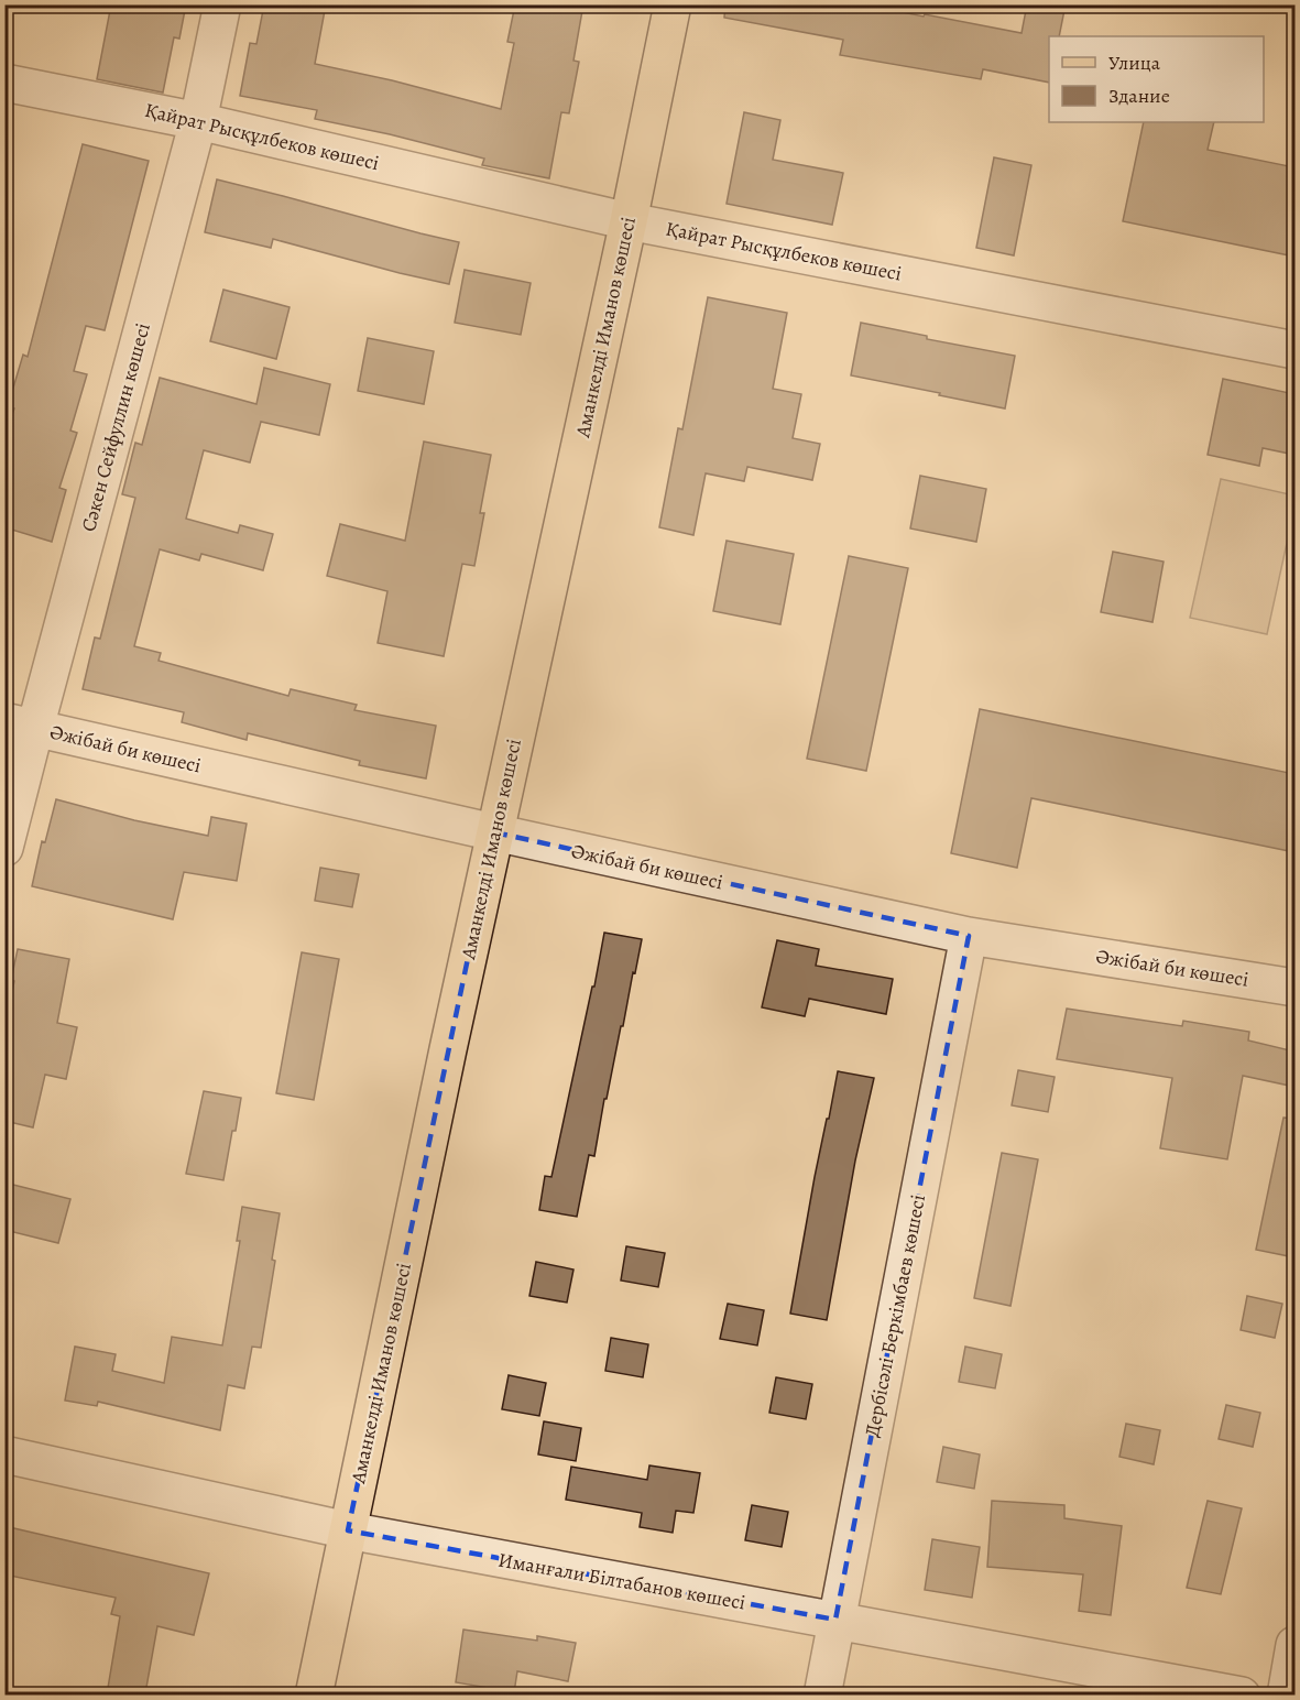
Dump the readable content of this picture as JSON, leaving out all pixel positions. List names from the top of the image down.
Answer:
{
  "streets": {
    "main road": ["Аманкелді Иманов көшесі"],
    "street": [
      "Қайрат Рысқұлбеков көшесі",
      "Сәкен Сейфуллин көшесі",
      "Әжібай би көшесі",
      "Дербісәлі Беркімбаев көшесі",
      "Иманғали Білтабанов көшесі"
    ]
  },
  "crossings": [
    ["Қайрат Рысқұлбеков көшесі", "Аманкелді Иманов көшесі"],
    ["Қайрат Рысқұлбеков көшесі", "Сәкен Сейфуллин көшесі"],
    ["Аманкелді Иманов көшесі", "Әжібай би көшесі"],
    ["Аманкелді Иманов көшесі", "Иманғали Білтабанов көшесі"],
    ["Сәкен Сейфуллин көшесі", "Әжібай би көшесі"],
    ["Әжібай би көшесі", "Дербісәлі Беркімбаев көшесі"],
    ["Дербісәлі Беркімбаев көшесі", "Иманғали Білтабанов көшесі"]
  ],
  "legend": ["Улица", "Здание"]
}
